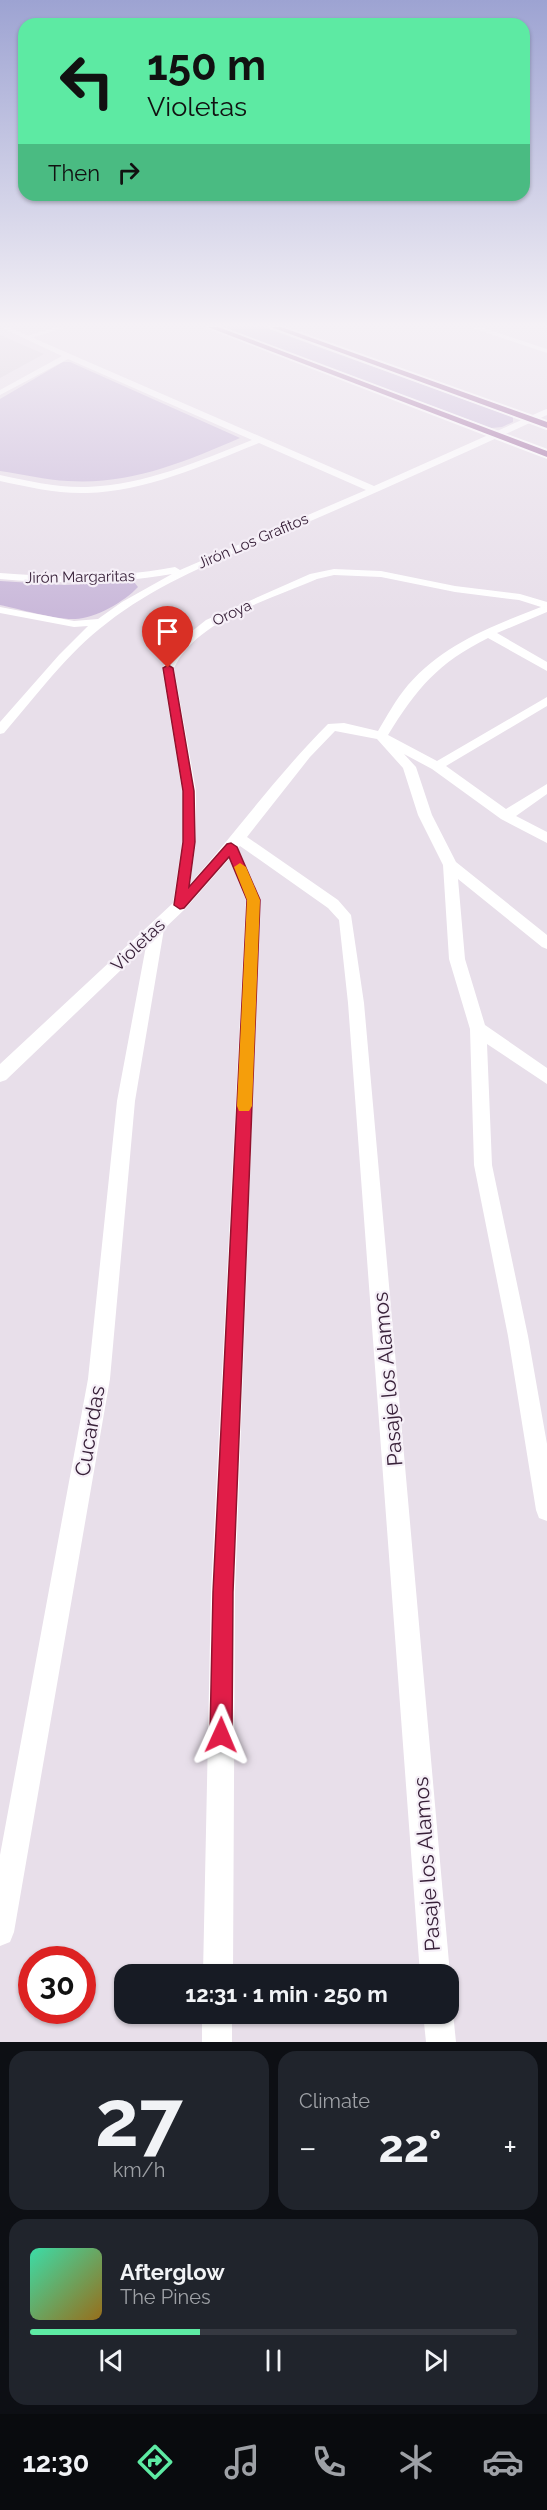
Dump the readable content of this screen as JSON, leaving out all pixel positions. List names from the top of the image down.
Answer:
{
  "streets": {
    "street": [
      "Jirón Los Grafitos",
      "Jirón Margaritas",
      "Oroya",
      "Violetas",
      "Pasaje los Alamos",
      "Cucardas"
    ]
  },
  "crossings": [
    ["Jirón Los Grafitos", "Jirón Margaritas"],
    ["Oroya", "Violetas"],
    ["Violetas", "Pasaje los Alamos"],
    ["Violetas", "Cucardas"]
  ],
  "page": {
    "turn": ["150 m", "Violetas"],
    "then": "Then",
    "limit": "30",
    "trip": "12:31 · 1 min · 250 m",
    "tile": [
      ["27", "km/h"],
      "Climate"
    ],
    "heat": ["−", "22°", "+"],
    "song": ["Afterglow", "The Pines"],
    "tabs": "12:30"
  }
}
